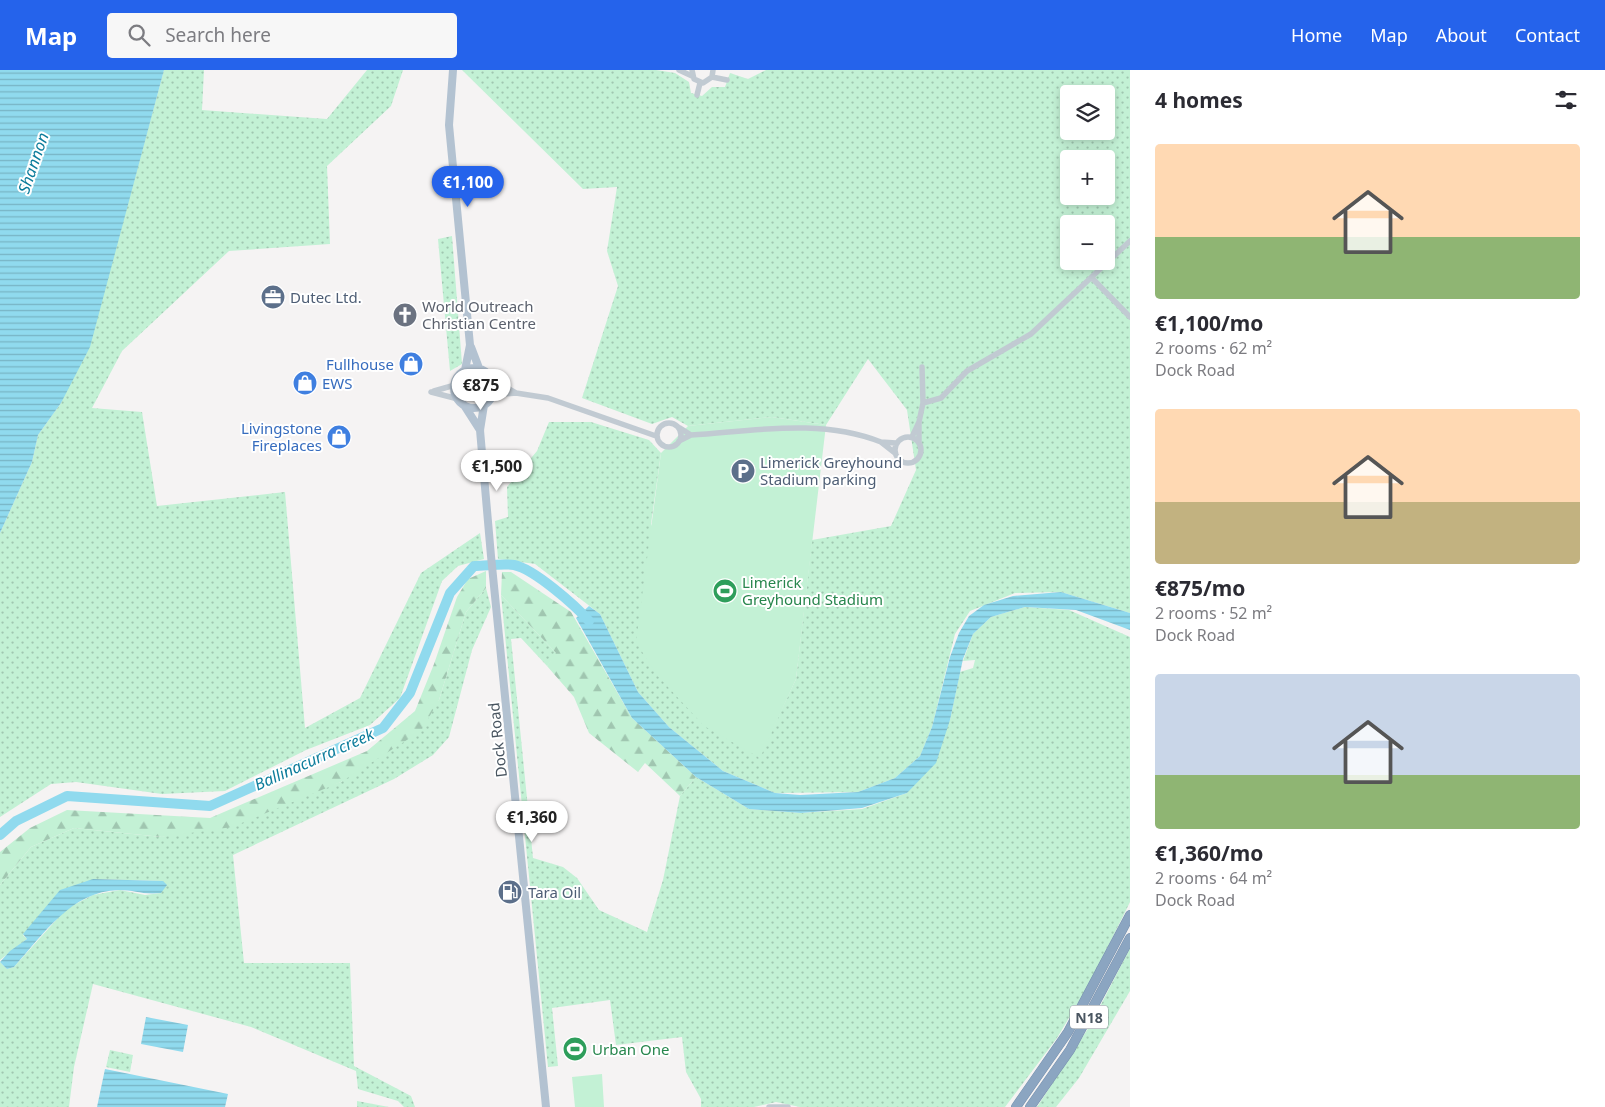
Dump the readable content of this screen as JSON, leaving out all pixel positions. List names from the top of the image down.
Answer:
{
  "streets": {
    "highway": ["N18"],
    "main road": ["Dock Road"]
  },
  "water": ["Shannon", "Ballinacurra creek"],
  "places": {
    "office": ["Dutec Ltd."],
    "church": ["World Outreach Christian Centre"],
    "shop": ["Fullhouse", "EWS", "Livingstone Fireplaces"],
    "parking": ["Limerick Greyhound Stadium parking"],
    "sports": ["Limerick Greyhound Stadium", "Urban One"],
    "fuel station": ["Tara Oil"]
  },
  "page": {
    "header": "Map",
    "search": "Search here",
    "nav": [
      "Home",
      "Map",
      "About",
      "Contact"
    ],
    "heading": "4 homes",
    "map_buttons": ["+", "−"],
    "list": [
      {
        "name": "€1,100/mo",
        "note": "2 rooms · 62 m² · Dock Road"
      },
      {
        "name": "€875/mo",
        "note": "2 rooms · 52 m² · Dock Road"
      },
      {
        "name": "€1,360/mo",
        "note": "2 rooms · 64 m² · Dock Road"
      }
    ],
    "price": [
      "€1,100",
      "€875",
      "€1,500",
      "€1,360"
    ]
  }
}
